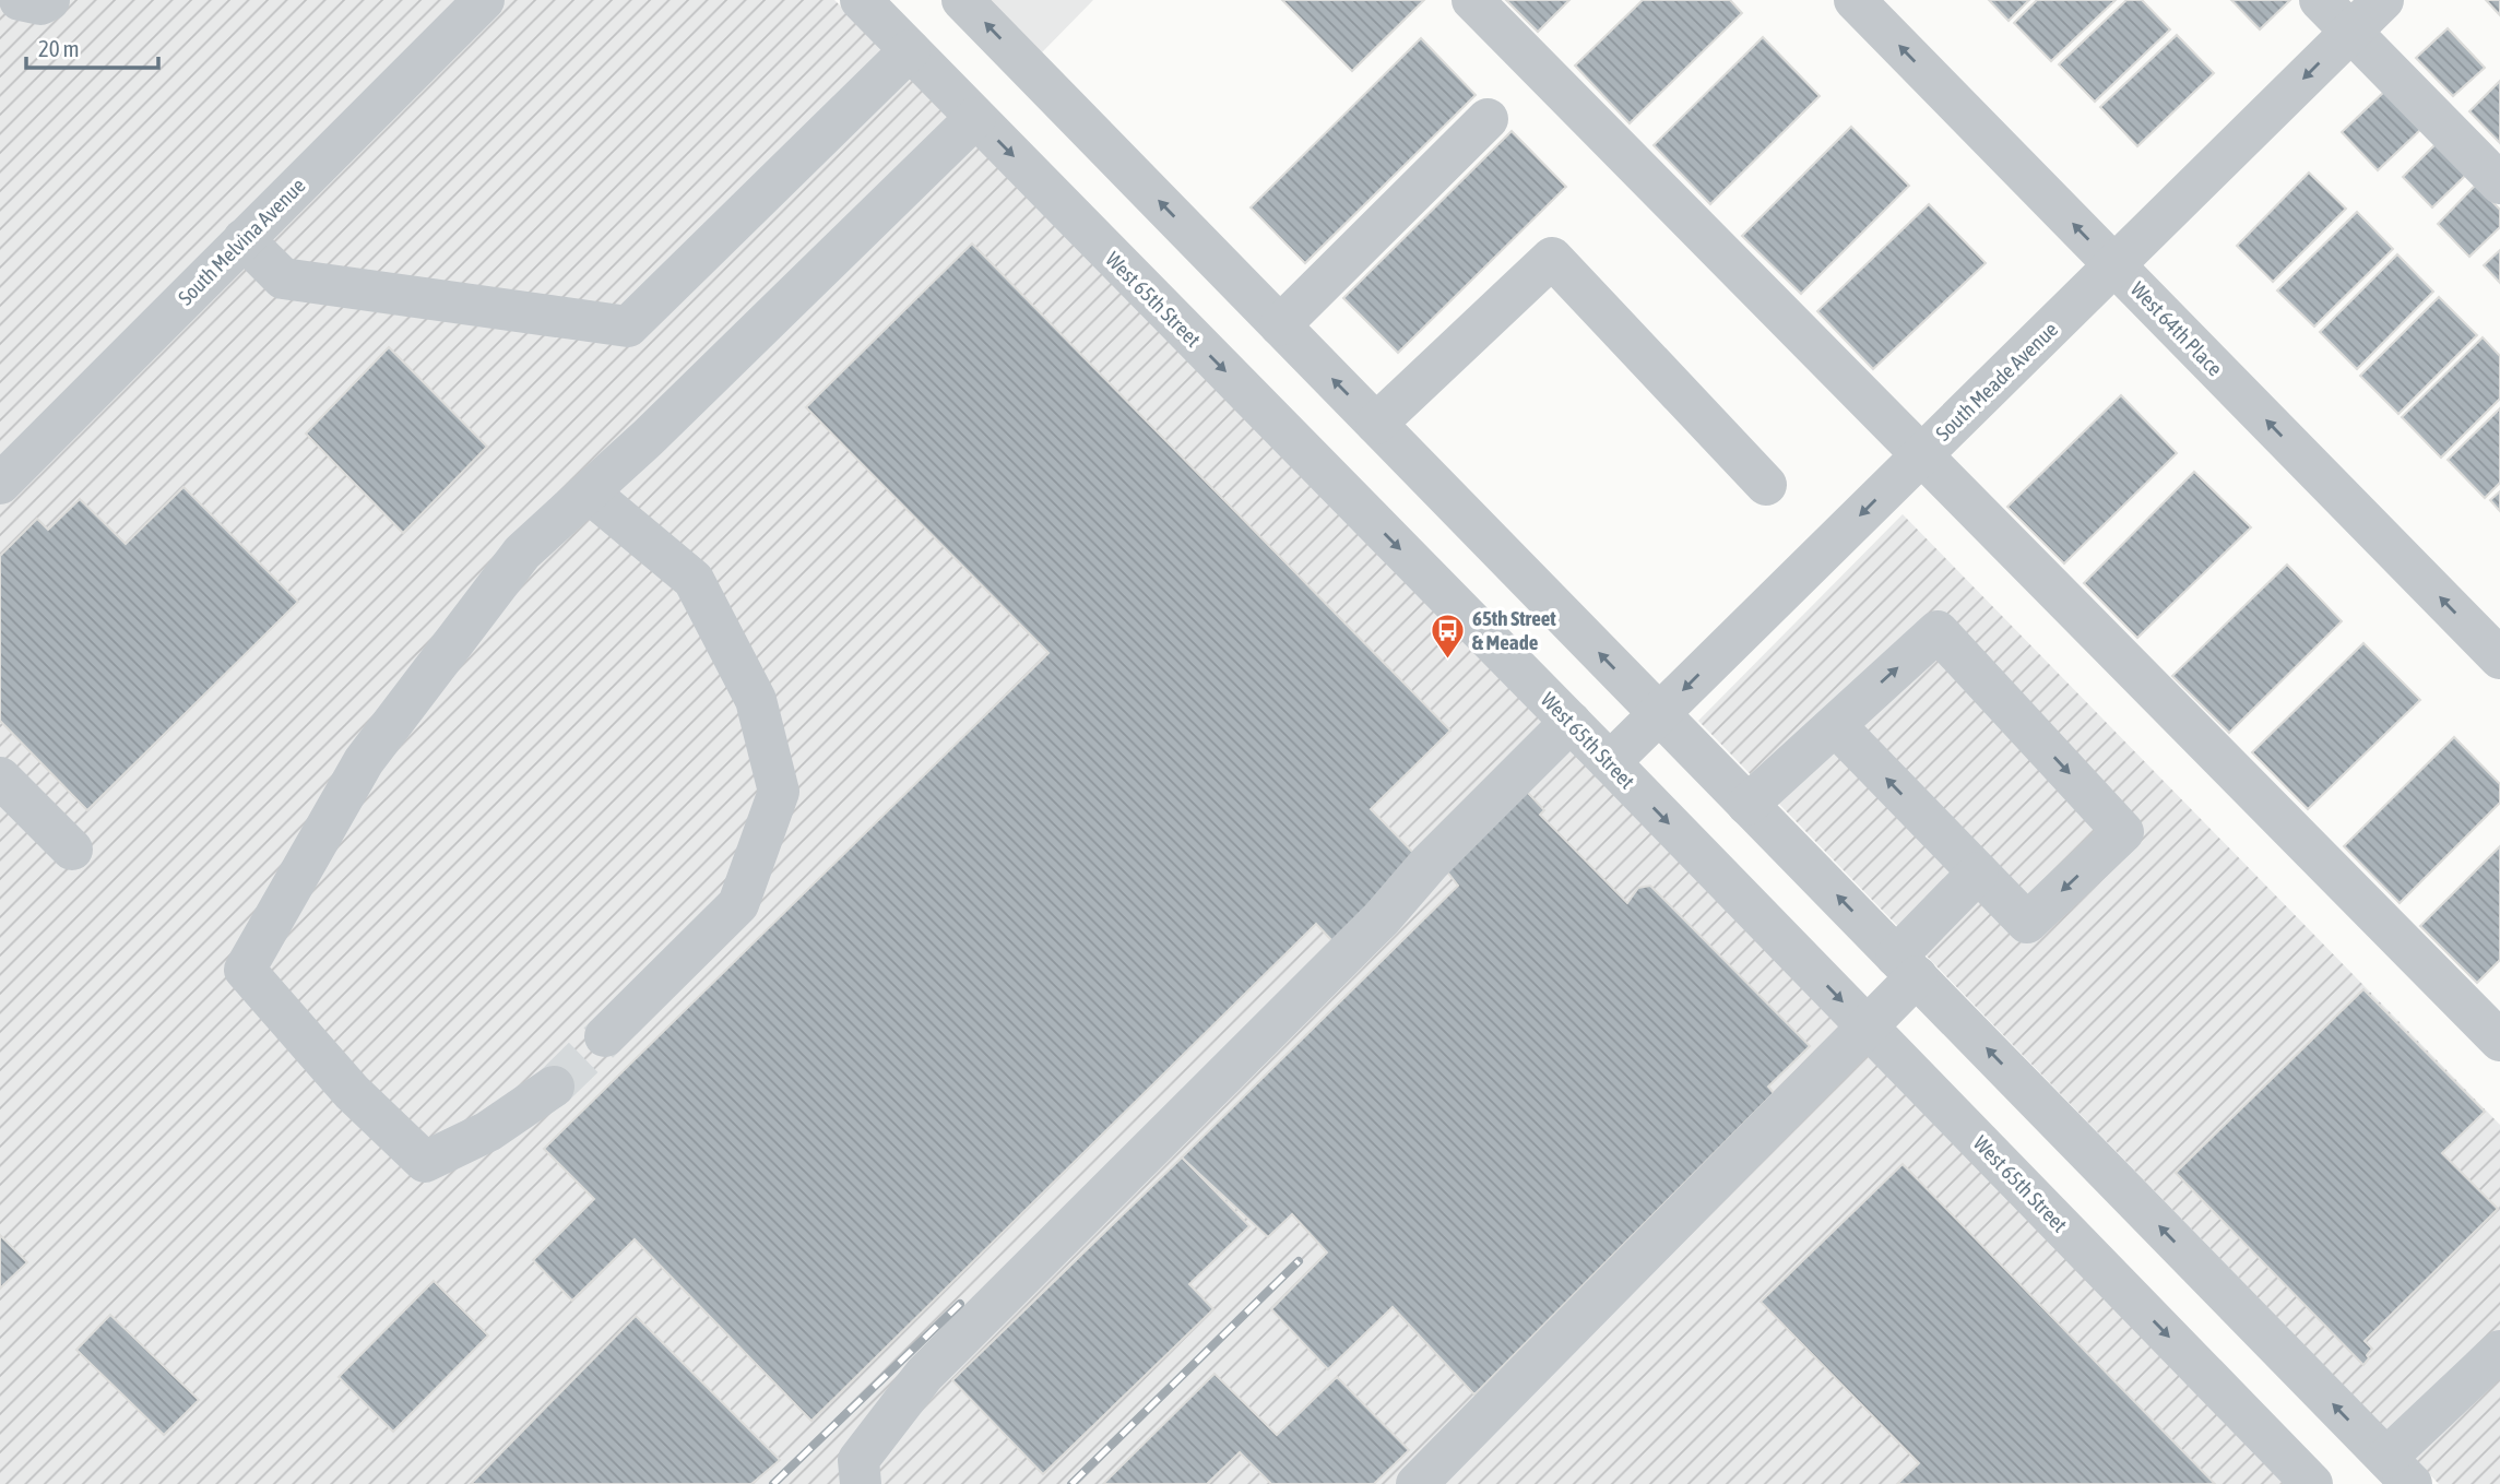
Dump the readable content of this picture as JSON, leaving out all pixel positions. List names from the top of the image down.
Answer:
{
  "streets": {
    "street": [
      "South Melvina Avenue",
      "West 65th Street",
      "West 64th Place",
      "South Meade Avenue"
    ]
  },
  "crossings": [
    ["West 65th Street", "South Meade Avenue"],
    ["West 64th Place", "South Meade Avenue"]
  ],
  "places": {
    "bus stop": ["65th Street & Meade"]
  },
  "scale_bar": "20 m"
}
